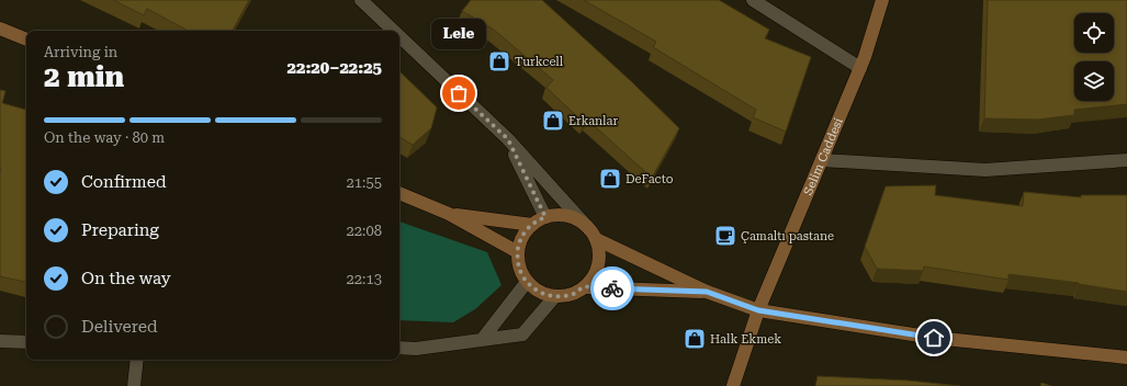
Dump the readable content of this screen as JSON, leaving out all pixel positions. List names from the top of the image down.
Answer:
{
  "streets": {
    "main road": ["Selim Caddesi"]
  },
  "places": {
    "shop": [
      "Turkcell",
      "Erkanlar",
      "DeFacto",
      "Halk Ekmek"
    ],
    "other": ["Lele"],
    "cafe": ["Çamaltı pastane"]
  },
  "page": {
    "bubble": "Lele",
    "heading": ["2 min", "Arriving in", "22:20–22:25"],
    "bar": "On the way · 80 m",
    "list": [
      ["Confirmed", "21:55"],
      ["Preparing", "22:08"],
      ["On the way", "22:13"],
      "Delivered"
    ]
  }
}
